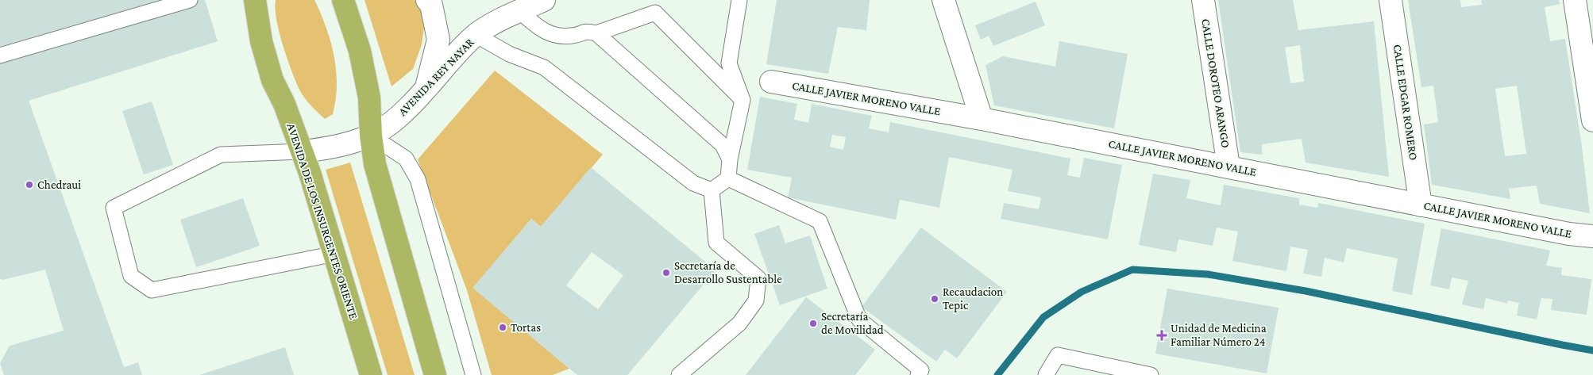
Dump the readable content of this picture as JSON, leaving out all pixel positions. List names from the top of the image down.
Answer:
{
  "streets": {
    "highway": ["AVENIDA DE LOS INSURGENTES ORIENTE"],
    "street": [
      "AVENIDA REY NAYAR",
      "CALLE DOROTEO ARANGO",
      "CALLE JAVIER MORENO VALLE",
      "CALLE EDGAR ROMERO"
    ]
  },
  "crossings": [
    ["AVENIDA REY NAYAR", "AVENIDA DE LOS INSURGENTES ORIENTE"],
    ["CALLE DOROTEO ARANGO", "CALLE JAVIER MORENO VALLE"],
    ["CALLE JAVIER MORENO VALLE", "CALLE EDGAR ROMERO"]
  ],
  "places": {
    "other": [
      "Chedraui",
      "Secretaría de Desarrollo Sustentable",
      "Recaudacion Tepic",
      "Secretaría de Movilidad",
      "Tortas"
    ],
    "health": ["Unidad de Medicina Familiar Número 24"]
  }
}
